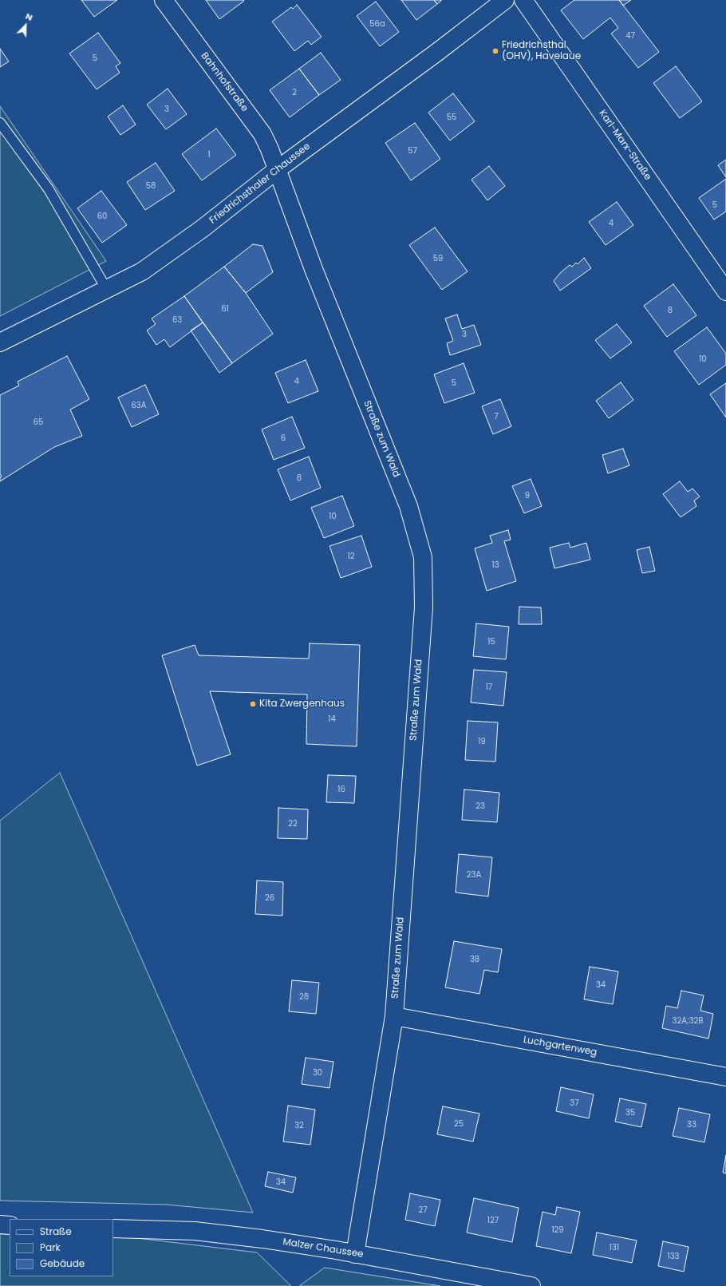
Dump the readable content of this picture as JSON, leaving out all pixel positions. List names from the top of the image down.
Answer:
{
  "streets": {
    "street": [
      "Bahnhofstraße",
      "Karl-Marx-Straße",
      "Friedrichsthaler Chaussee",
      "Straße zum Wald",
      "Luchgartenweg",
      "Malzer Chaussee"
    ]
  },
  "crossings": [
    ["Bahnhofstraße", "Friedrichsthaler Chaussee"],
    ["Bahnhofstraße", "Straße zum Wald"],
    ["Friedrichsthaler Chaussee", "Straße zum Wald"],
    ["Straße zum Wald", "Luchgartenweg"],
    ["Straße zum Wald", "Malzer Chaussee"]
  ],
  "places": ["Friedrichsthal (OHV), Havelaue", "Kita Zwergenhaus"],
  "house_numbers": [
    "56a",
    "47",
    "5",
    "2",
    "3",
    "55",
    "57",
    "1",
    "58",
    "5",
    "60",
    "4",
    "59",
    "61",
    "8",
    "63",
    "3",
    "10",
    "4",
    "5",
    "63A",
    "7",
    "65",
    "6",
    "8",
    "9",
    "10",
    "12",
    "13",
    "15",
    "17",
    "14",
    "19",
    "16",
    "23",
    "22",
    "23A",
    "26",
    "38",
    "34",
    "28",
    "32A;32B",
    "30",
    "37",
    "35",
    "25",
    "33",
    "32",
    "34",
    "27",
    "127",
    "129",
    "131",
    "133"
  ],
  "legend": ["Straße", "Park", "Gebäude"],
  "north": "top right"
}
